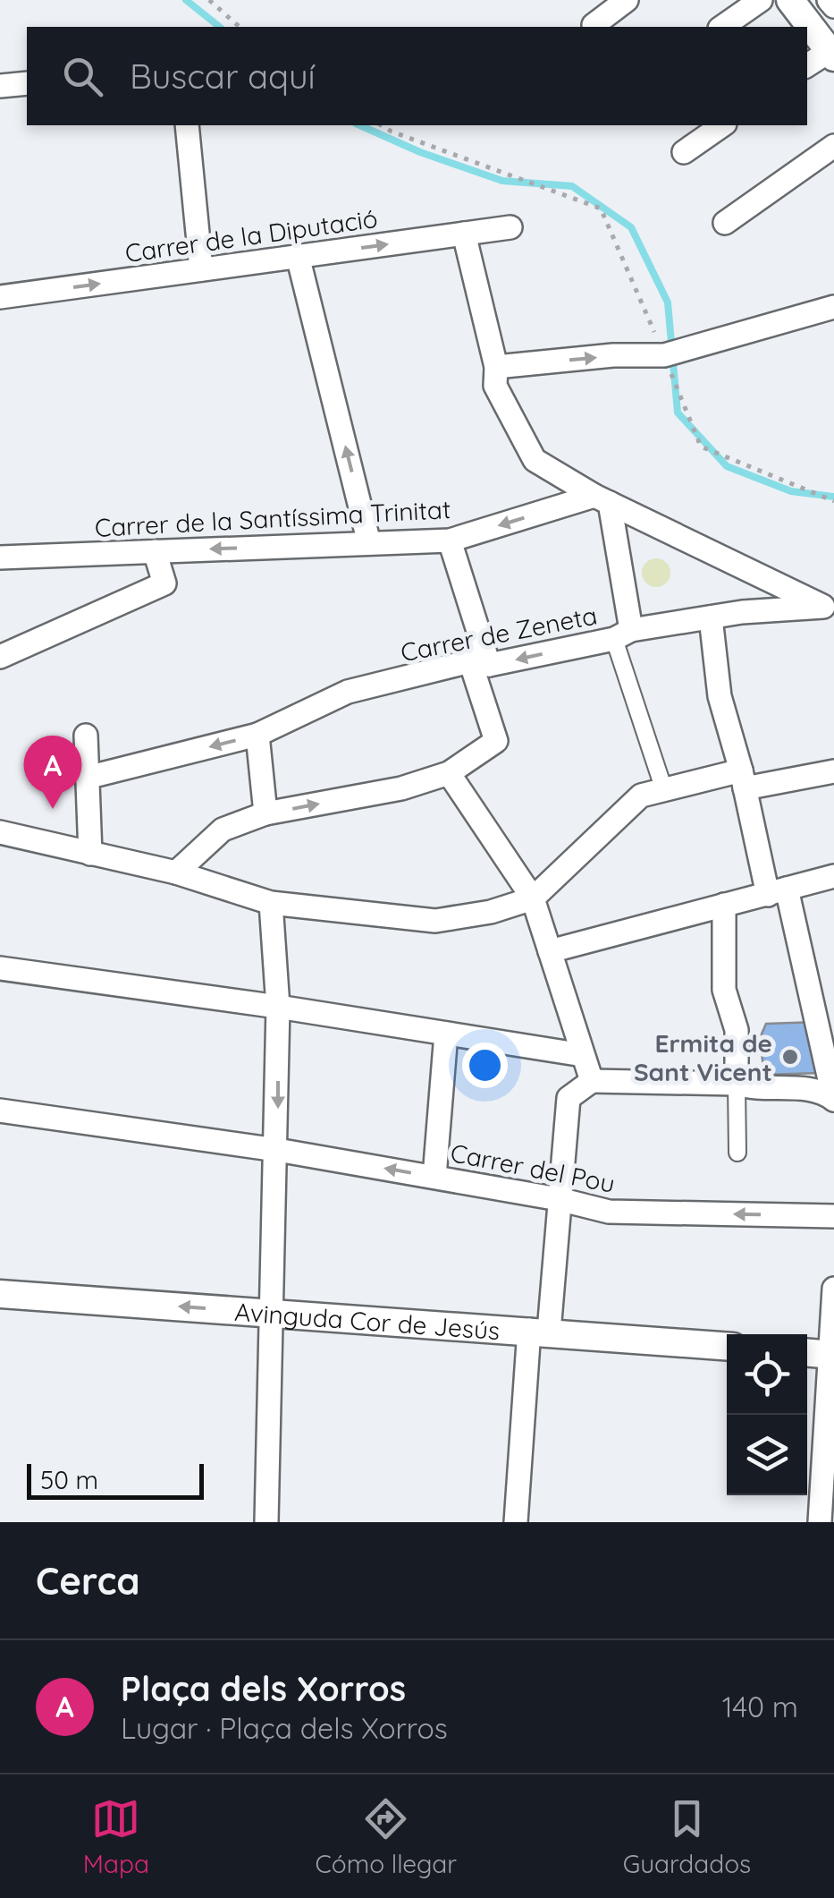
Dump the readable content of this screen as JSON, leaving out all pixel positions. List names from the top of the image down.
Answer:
{
  "streets": {
    "street": [
      "Carrer de la Diputació",
      "Carrer de la Santíssima Trinitat",
      "Carrer de Zeneta",
      "Carrer del Pou",
      "Avinguda Cor de Jesús"
    ]
  },
  "one_way": ["Carrer de la Diputació", "Carrer de la Santíssima Trinitat", "Avinguda Cor de Jesús"],
  "places": ["Ermita de Sant Vicent"],
  "scale_bar": "50 m",
  "page": {
    "search": "Buscar aquí",
    "pins": "A",
    "scale": "50 m",
    "heading": "Cerca",
    "list": [
      {
        "mark": "A",
        "name": "Plaça dels Xorros",
        "note": "Lugar · Plaça dels Xorros",
        "value": "140 m"
      }
    ],
    "nav": ["Mapa", "Cómo llegar", "Guardados"]
  }
}
